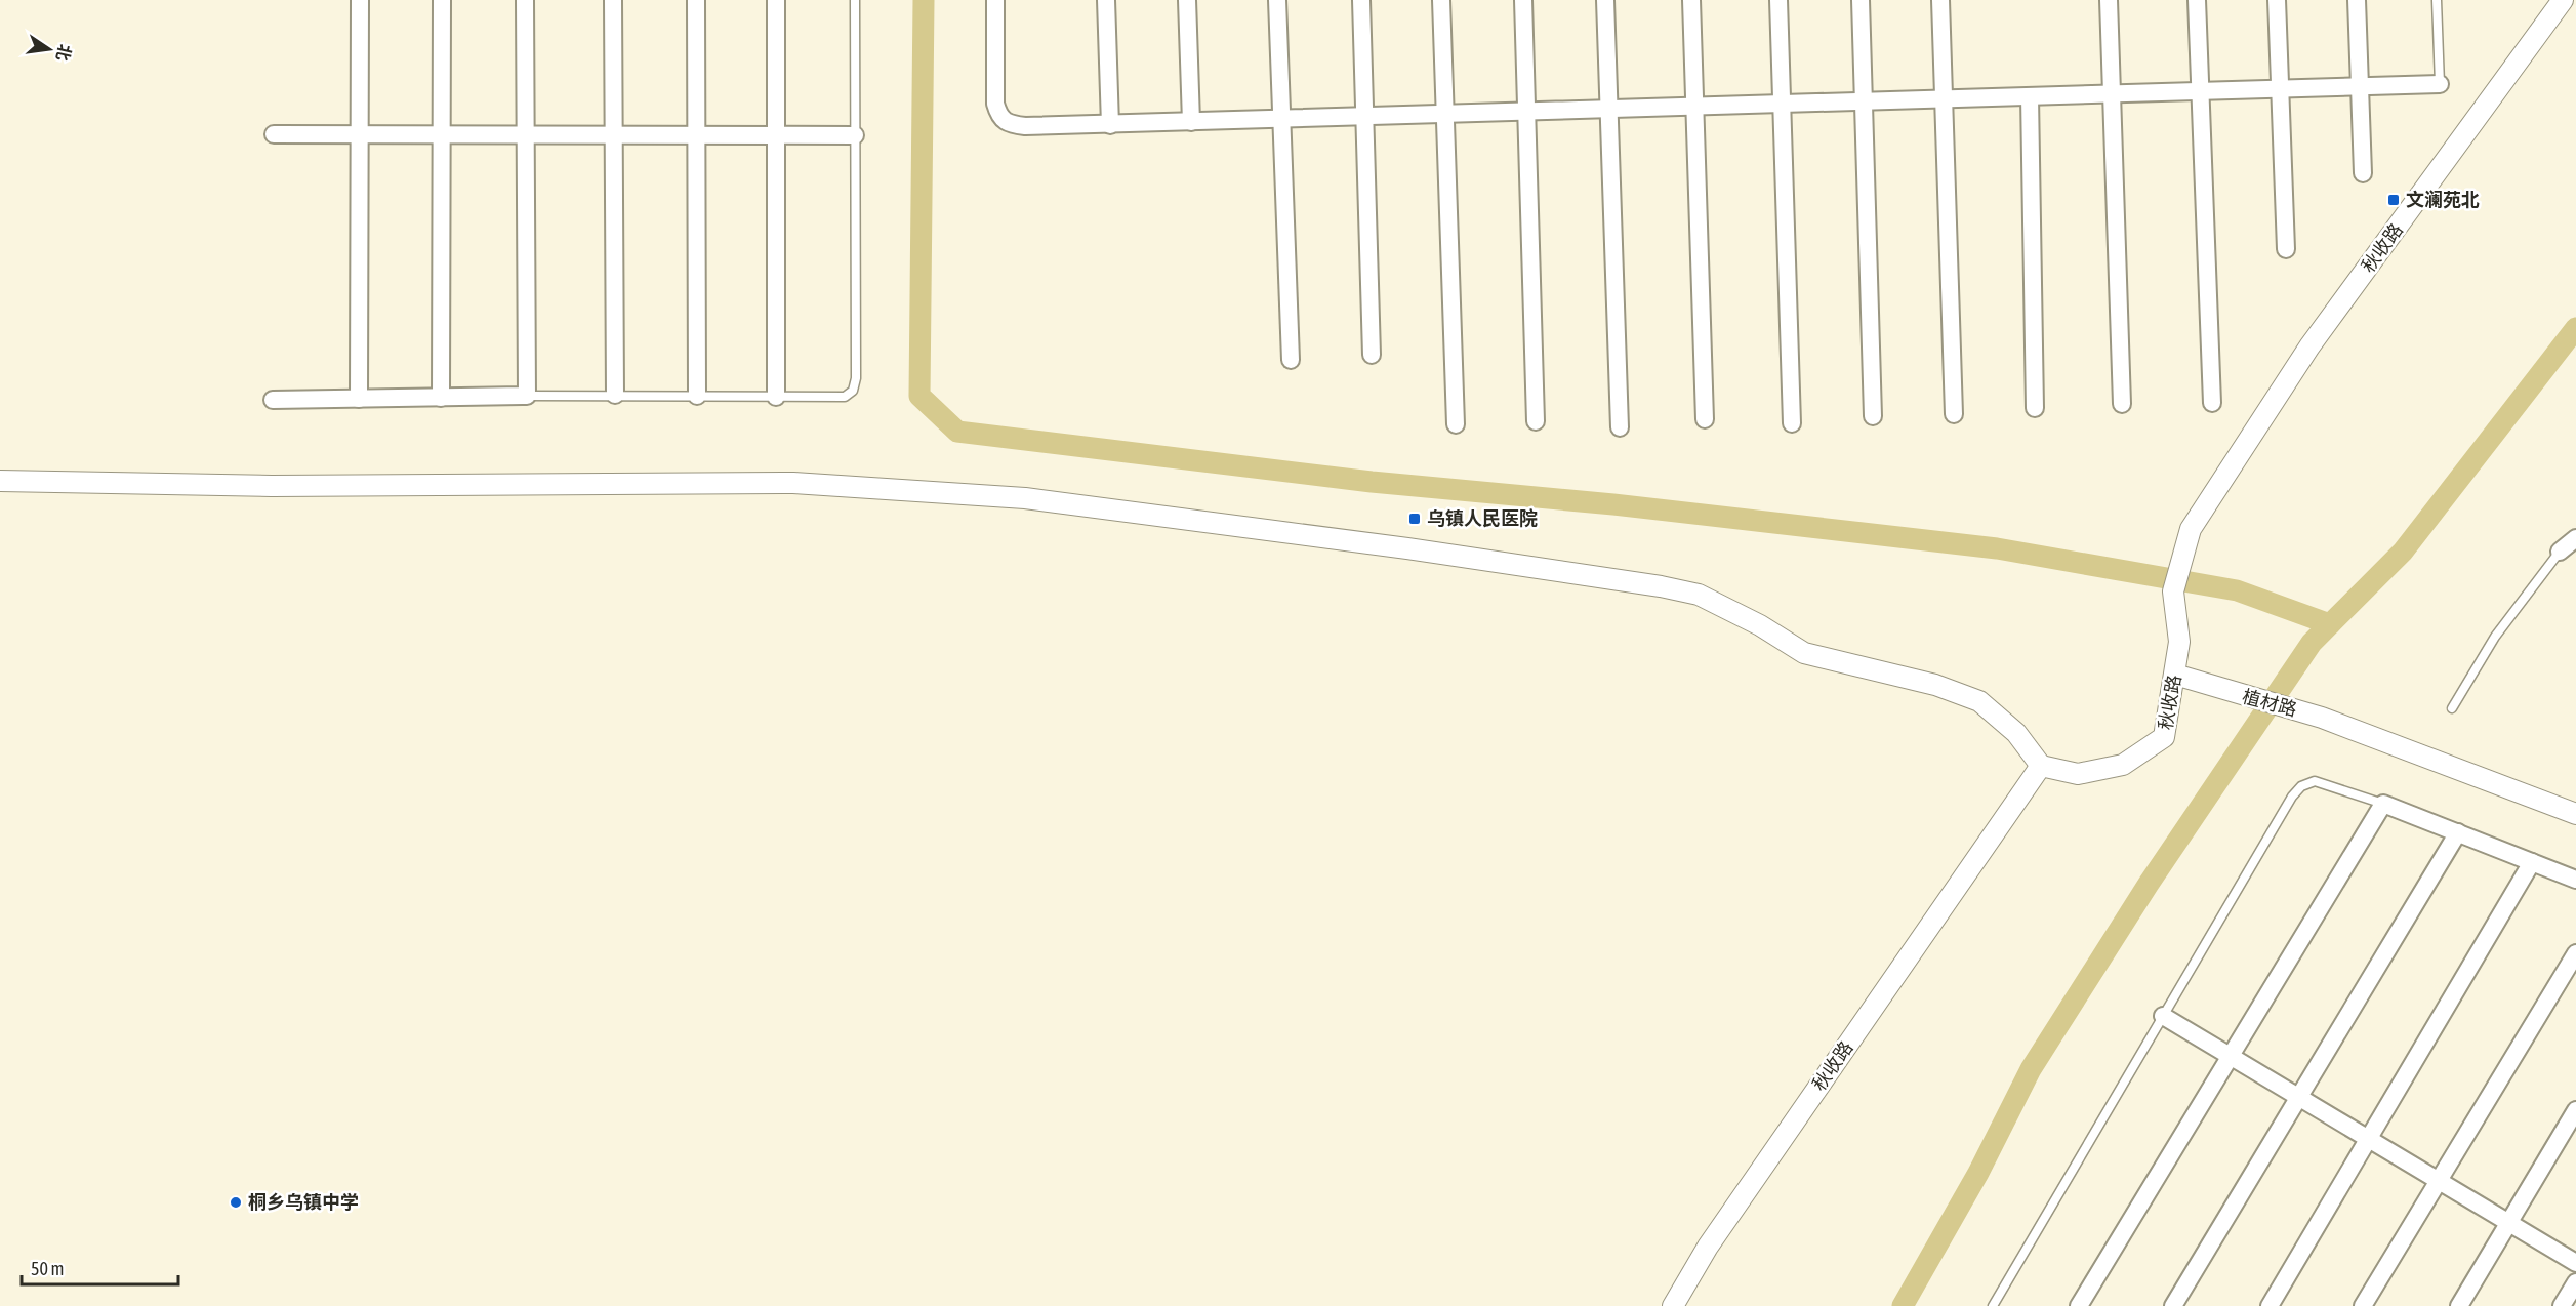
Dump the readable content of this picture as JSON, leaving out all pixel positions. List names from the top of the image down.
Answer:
{
  "streets": {
    "street": ["秋收路", "植材路"]
  },
  "crossings": [
    ["秋收路", "植材路"]
  ],
  "places": {
    "transit": ["文澜苑北", "乌镇人民医院"],
    "other": ["桐乡乌镇中学"]
  },
  "scale_bar": "50 m",
  "north": "right"
}
